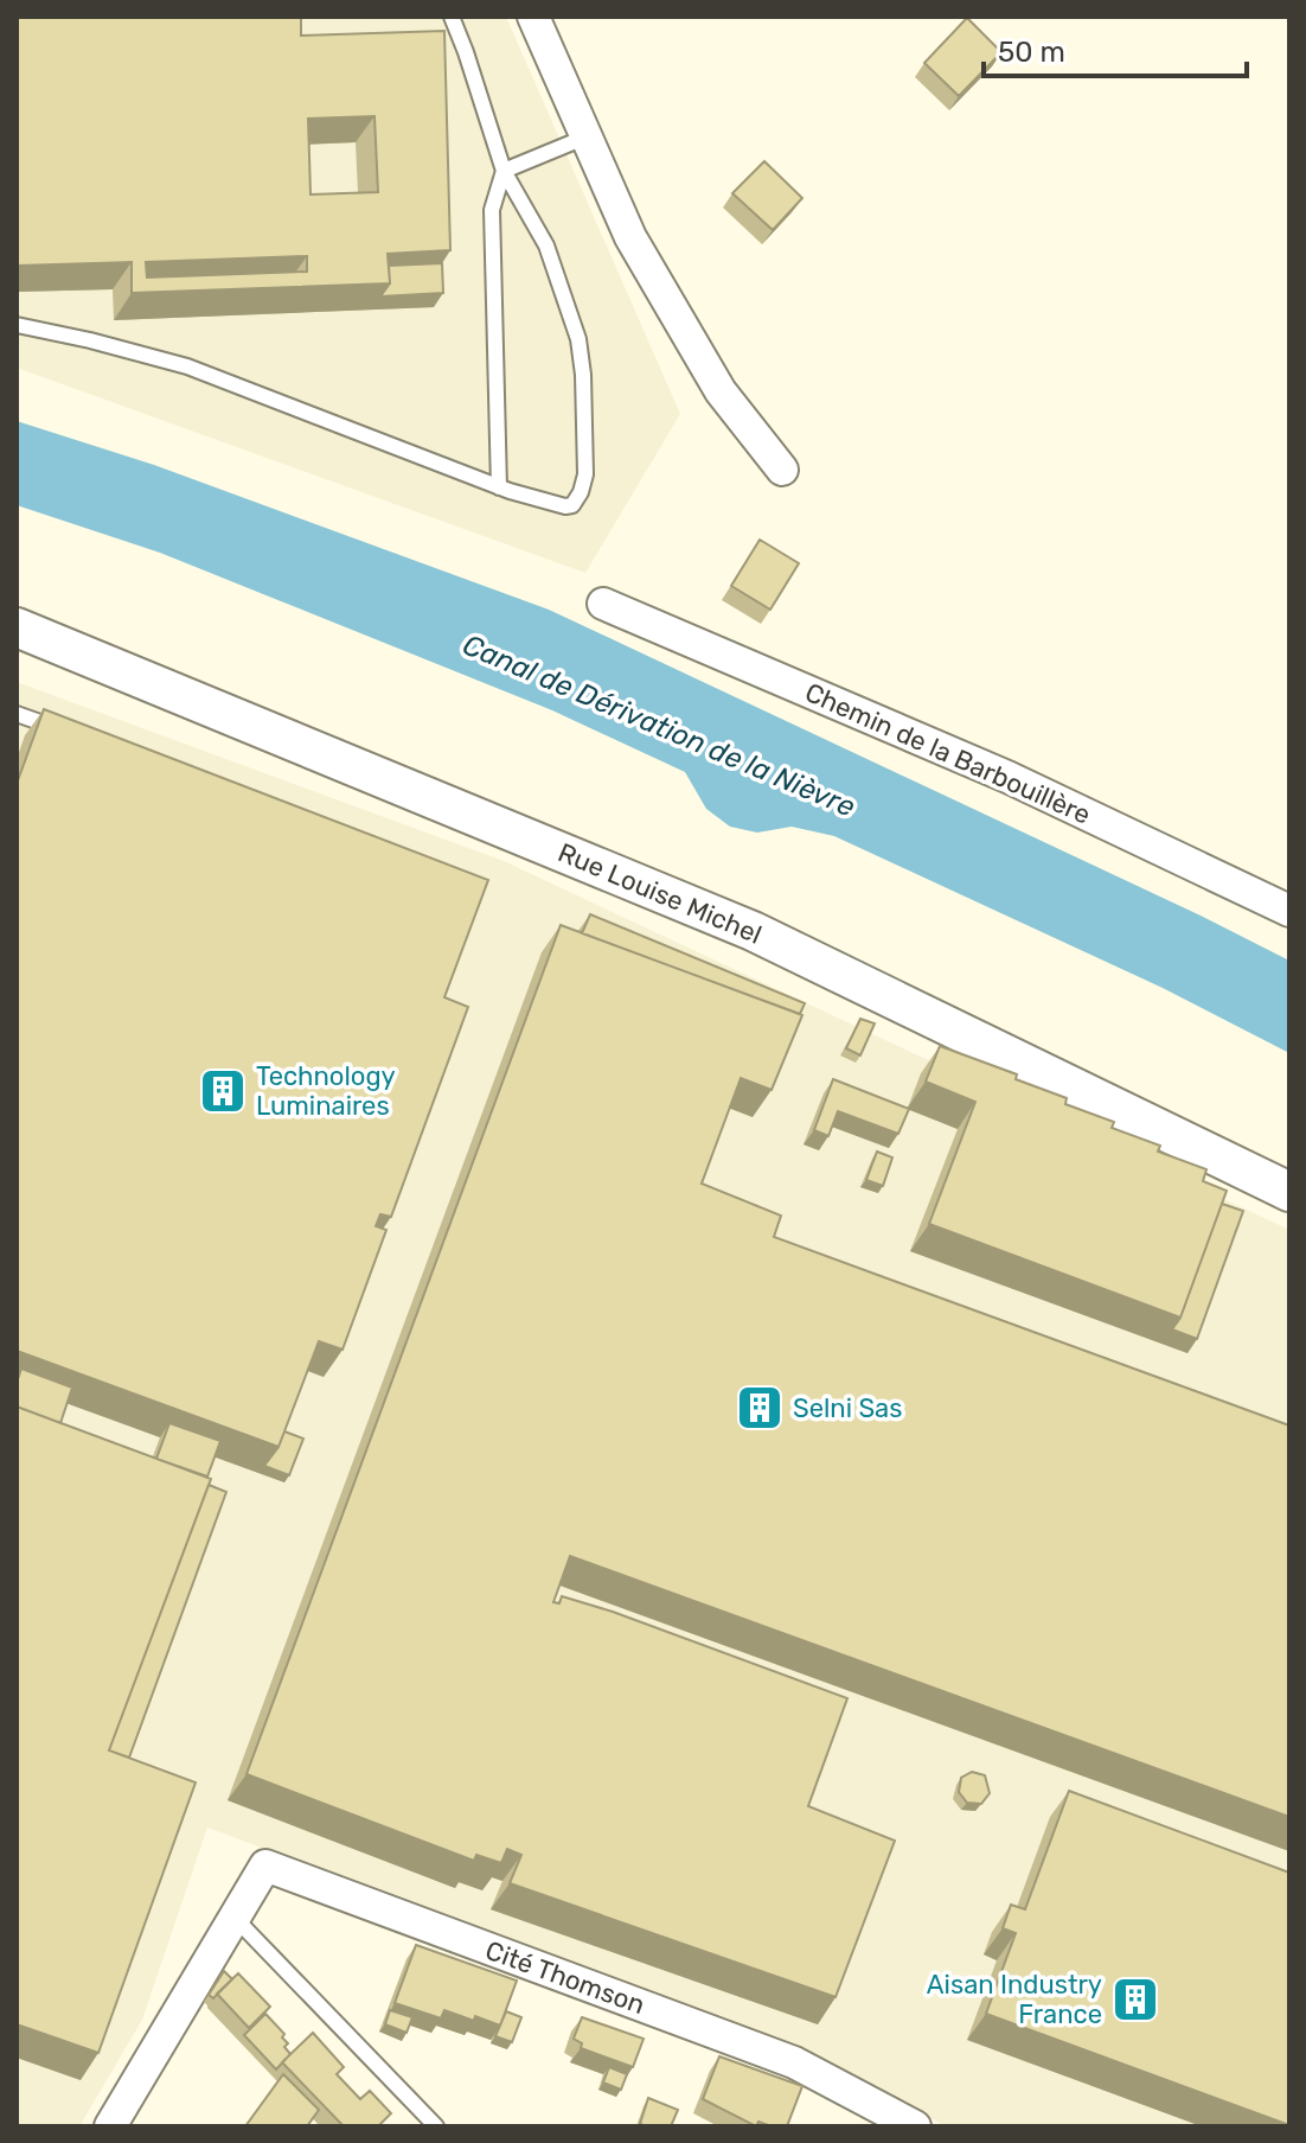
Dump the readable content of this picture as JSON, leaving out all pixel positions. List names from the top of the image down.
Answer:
{
  "streets": {
    "street": ["Chemin de la Barbouillère", "Rue Louise Michel", "Cité Thomson"]
  },
  "water": ["Canal de Dérivation de la Nièvre"],
  "places": {
    "building": ["Technology Luminaires", "Selni Sas", "Aisan Industry France"]
  },
  "scale_bar": "50 m"
}
